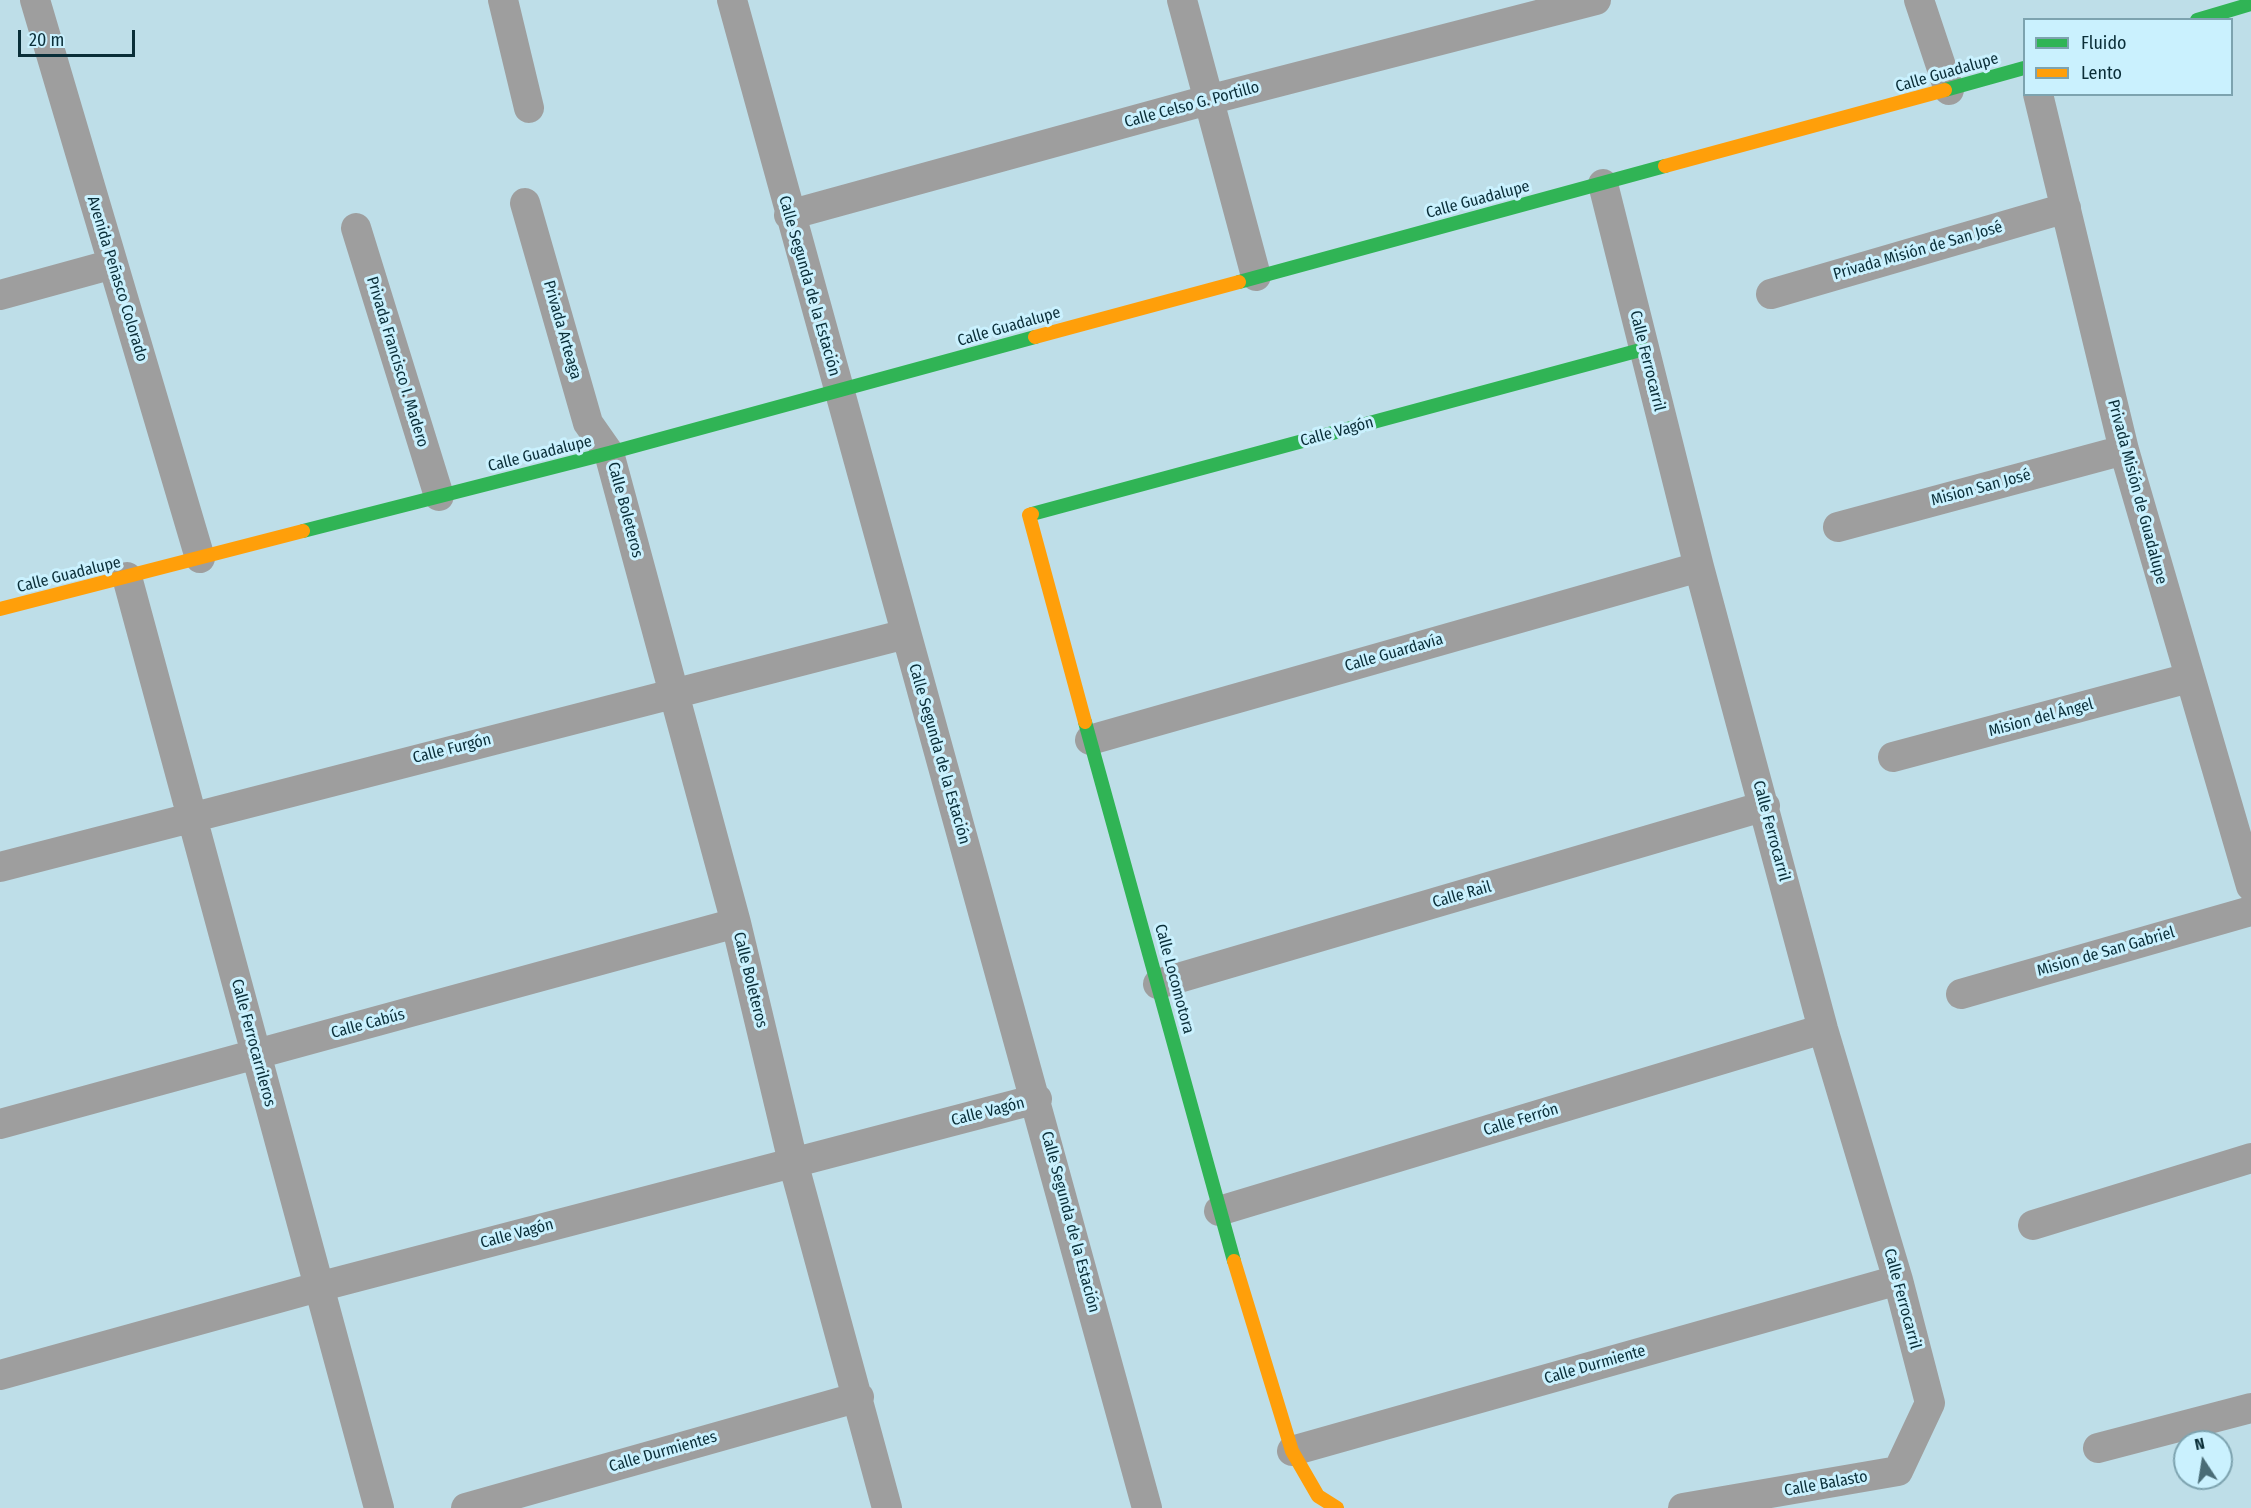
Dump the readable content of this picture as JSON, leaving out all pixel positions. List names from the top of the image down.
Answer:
{
  "streets": {
    "street": [
      "Calle Guadalupe",
      "Calle Celso G. Portillo",
      "Privada Misión de San José",
      "Avenida Peñasco Colorado",
      "Calle Segunda de la Estación",
      "Privada Arteaga",
      "Calle Ferrocarril",
      "Privada Francisco I. Madero",
      "Calle Vagón",
      "Mision San José",
      "Privada Misión de Guadalupe",
      "Calle Boleteros",
      "Calle Guardavía",
      "Mision del Ángel",
      "Calle Furgón",
      "Calle Rail",
      "Mision de San Gabriel",
      "Calle Locomotora",
      "Calle Cabús",
      "Calle Ferrocarrileros",
      "Calle Ferrón",
      "Calle Durmiente",
      "Calle Durmientes",
      "Calle Balasto"
    ]
  },
  "crossings": [
    ["Calle Guadalupe", "Avenida Peñasco Colorado"],
    ["Calle Guadalupe", "Calle Segunda de la Estación"],
    ["Calle Guadalupe", "Privada Arteaga"],
    ["Calle Guadalupe", "Calle Ferrocarril"],
    ["Calle Guadalupe", "Privada Francisco I. Madero"],
    ["Calle Guadalupe", "Calle Boleteros"],
    ["Calle Guadalupe", "Calle Ferrocarrileros"],
    ["Calle Celso G. Portillo", "Calle Segunda de la Estación"],
    ["Privada Misión de San José", "Privada Misión de Guadalupe"],
    ["Calle Segunda de la Estación", "Calle Vagón"],
    ["Calle Segunda de la Estación", "Calle Furgón"],
    ["Privada Arteaga", "Calle Boleteros"],
    ["Calle Ferrocarril", "Calle Vagón"],
    ["Calle Ferrocarril", "Calle Guardavía"],
    ["Calle Ferrocarril", "Calle Rail"],
    ["Calle Ferrocarril", "Calle Ferrón"],
    ["Calle Ferrocarril", "Calle Durmiente"],
    ["Calle Ferrocarril", "Calle Balasto"],
    ["Calle Vagón", "Calle Boleteros"],
    ["Calle Vagón", "Calle Locomotora"],
    ["Calle Vagón", "Calle Ferrocarrileros"],
    ["Mision San José", "Privada Misión de Guadalupe"],
    ["Privada Misión de Guadalupe", "Mision del Ángel"],
    ["Calle Boleteros", "Calle Furgón"],
    ["Calle Boleteros", "Calle Cabús"],
    ["Calle Boleteros", "Calle Durmientes"],
    ["Calle Guardavía", "Calle Locomotora"],
    ["Calle Furgón", "Calle Ferrocarrileros"],
    ["Calle Rail", "Calle Locomotora"],
    ["Calle Locomotora", "Calle Ferrón"],
    ["Calle Locomotora", "Calle Durmiente"],
    ["Calle Cabús", "Calle Ferrocarrileros"]
  ],
  "legend": ["Fluido", "Lento"],
  "scale_bar": "20 m",
  "north": "top"
}
